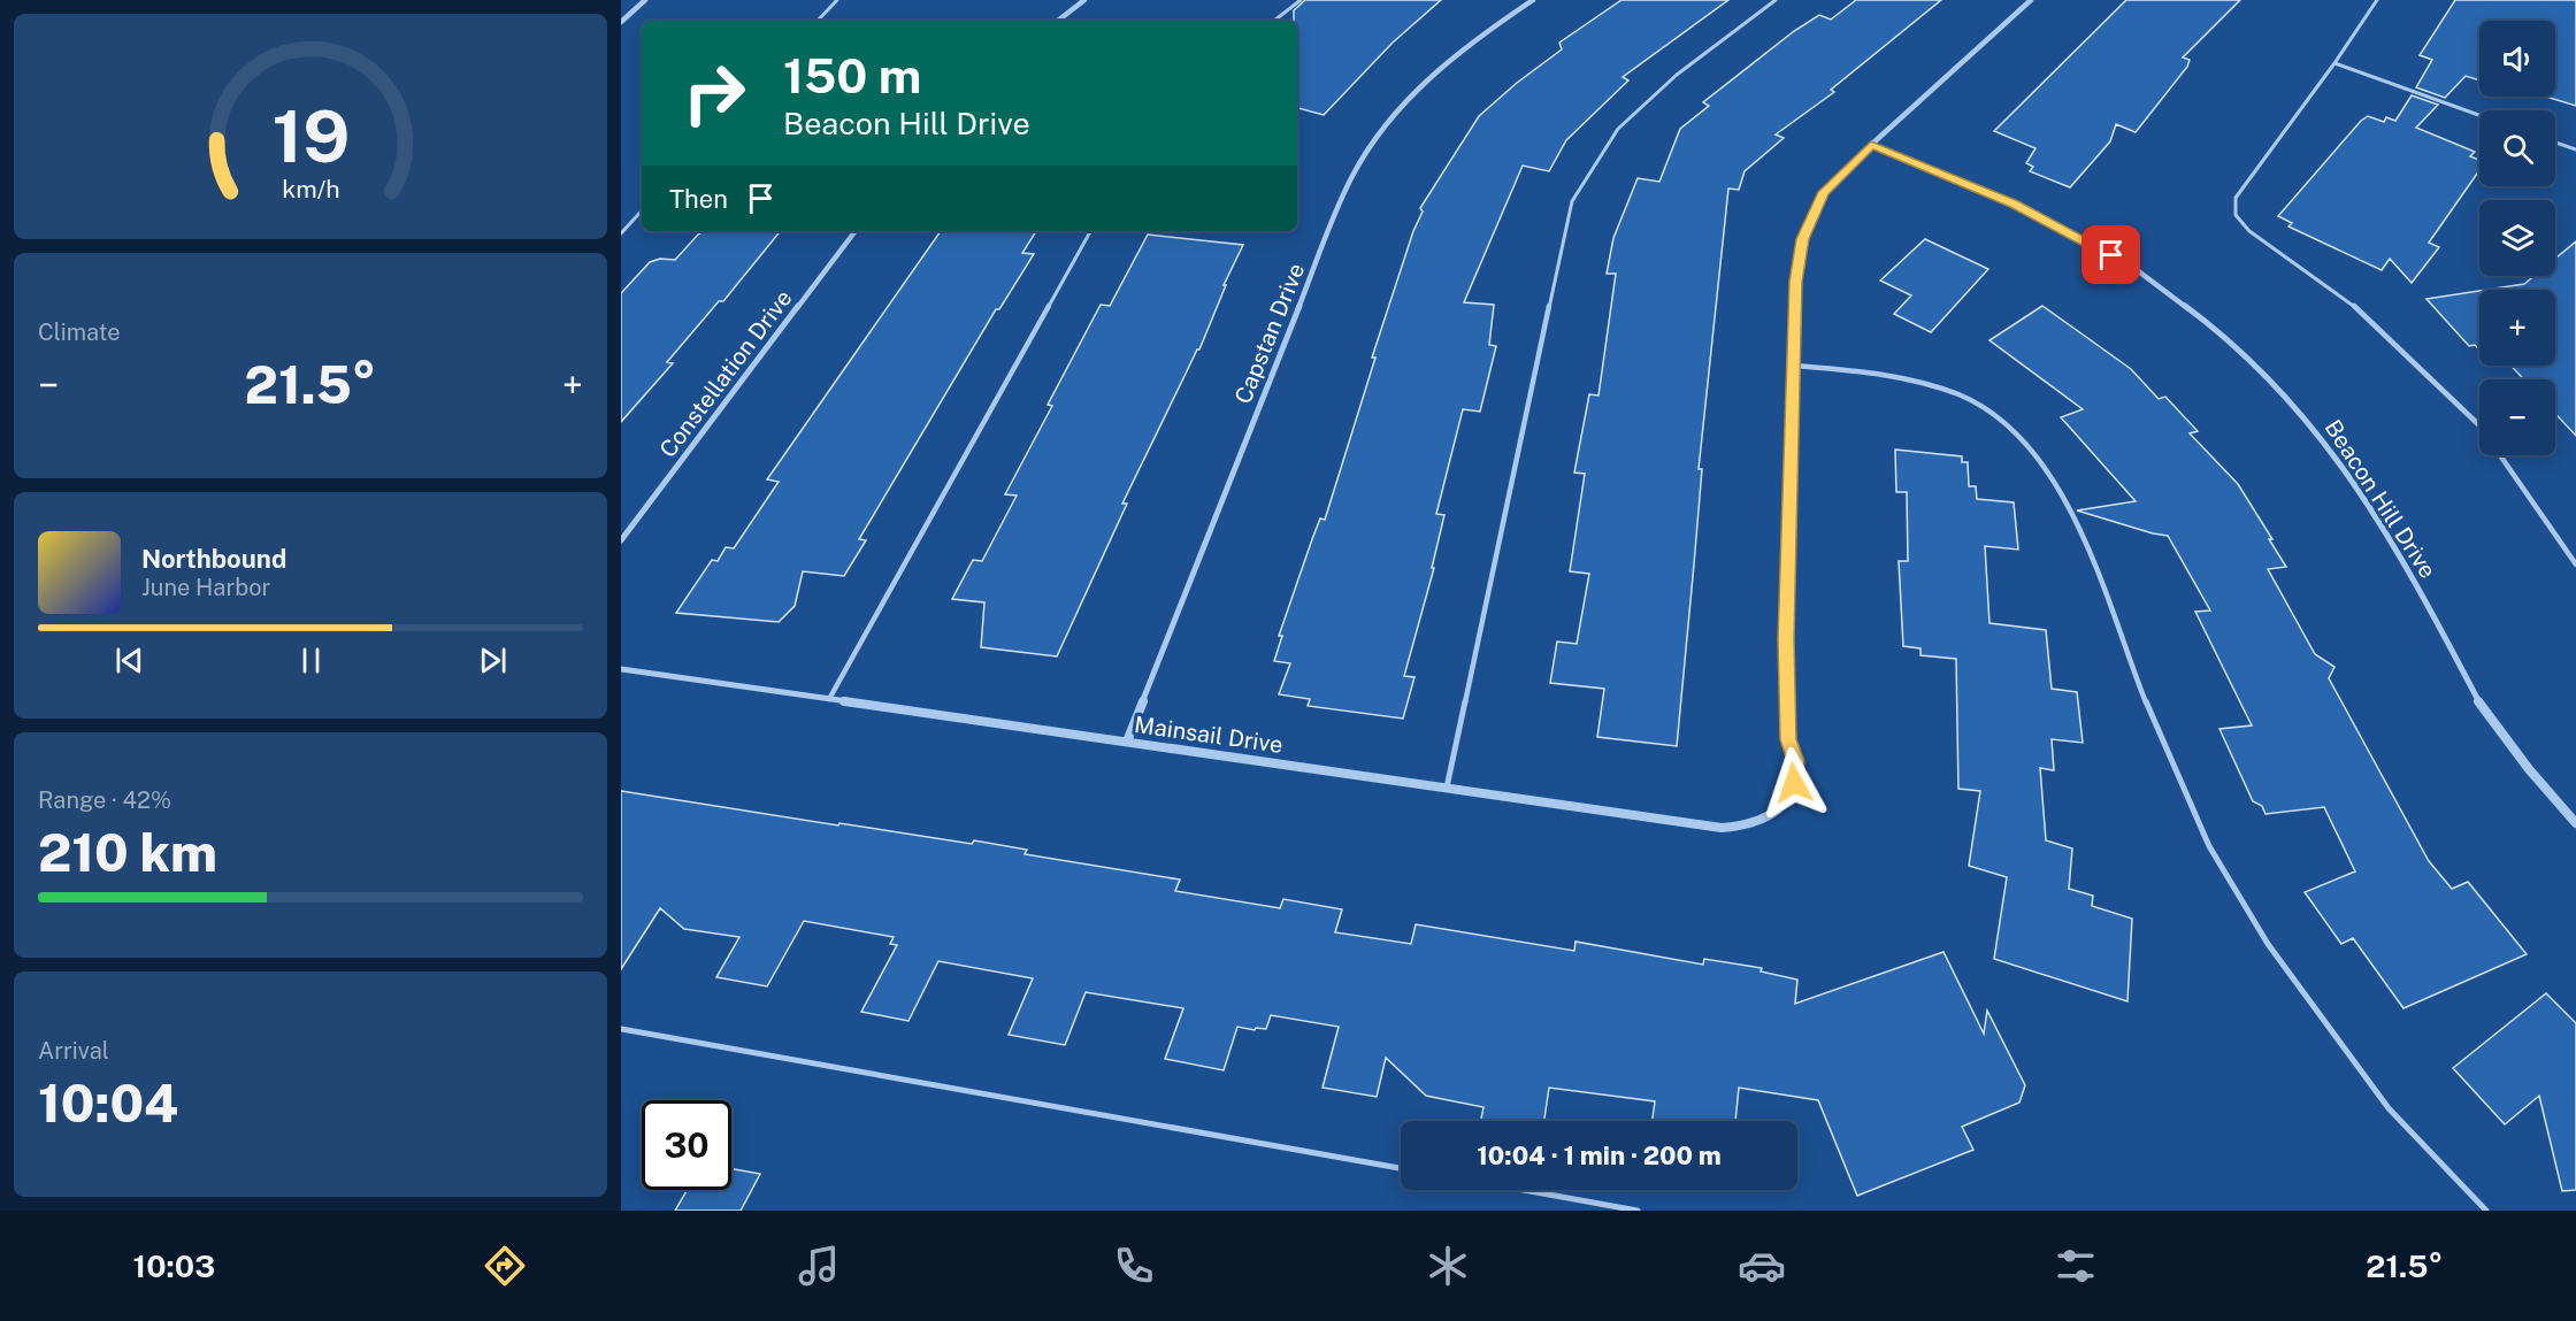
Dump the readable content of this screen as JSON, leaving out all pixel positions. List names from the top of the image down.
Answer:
{
  "streets": {
    "street": [
      "Capstan Drive",
      "Constellation Drive",
      "Beacon Hill Drive",
      "Mainsail Drive"
    ]
  },
  "crossings": [
    ["Capstan Drive", "Mainsail Drive"]
  ],
  "page": {
    "map_buttons": ["+", "−"],
    "turn": ["150 m", "Beacon Hill Drive"],
    "then": "Then",
    "tile": [
      "Climate",
      ["Range · 42%", "210 km"],
      ["Arrival", "10:04"]
    ],
    "heat": ["−", "21.5°", "+"],
    "song": ["Northbound", "June Harbor"],
    "limit": "30",
    "trip": "10:04 · 1 min · 200 m",
    "tabs": ["10:03", "21.5°"],
    "gauge": ["19", "km/h"]
  }
}
